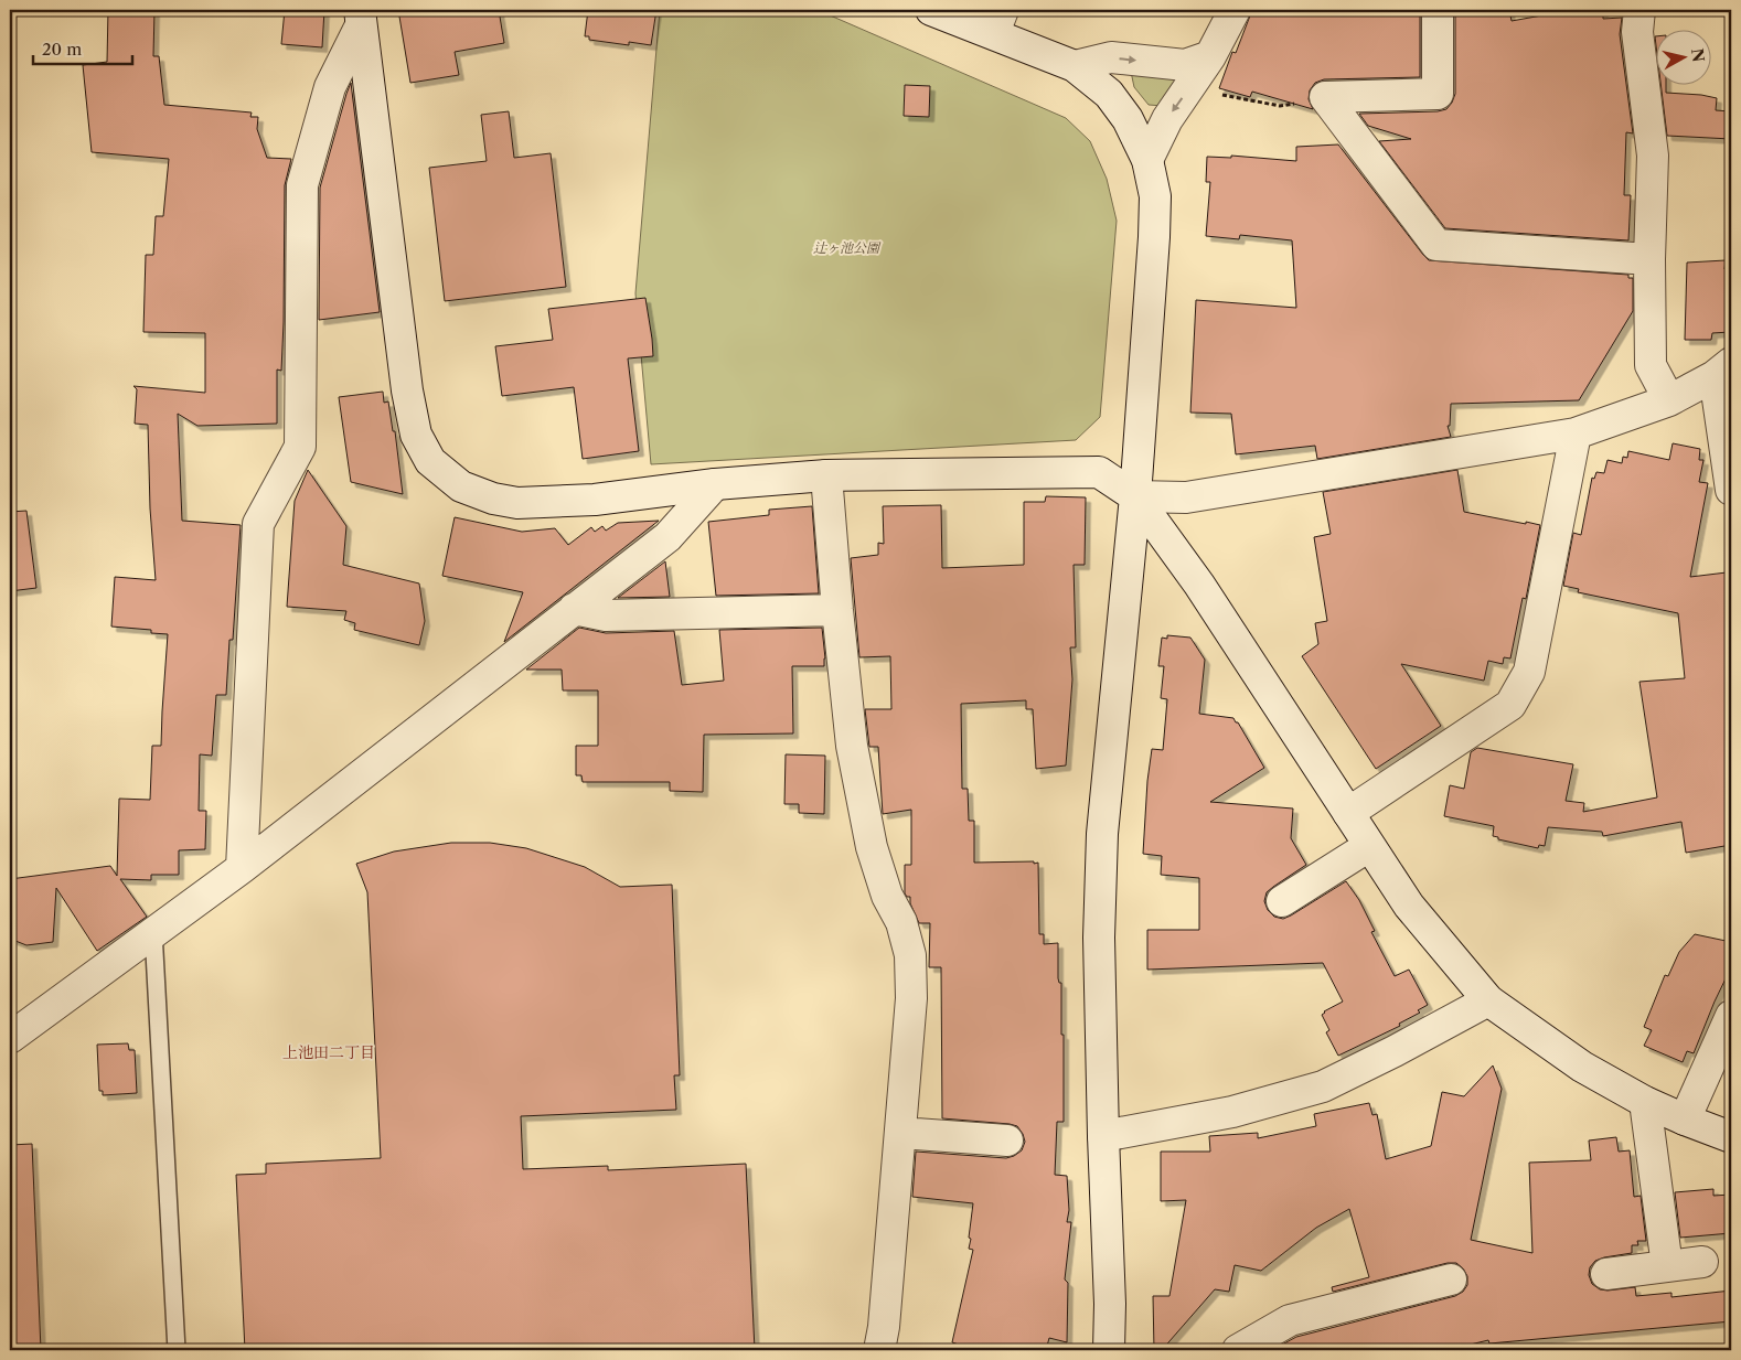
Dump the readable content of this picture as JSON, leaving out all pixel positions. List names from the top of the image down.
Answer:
{
  "districts": ["上池田二丁目"],
  "parks": ["辻ヶ池公園"],
  "scale_bar": "20 m",
  "north": "right"
}
